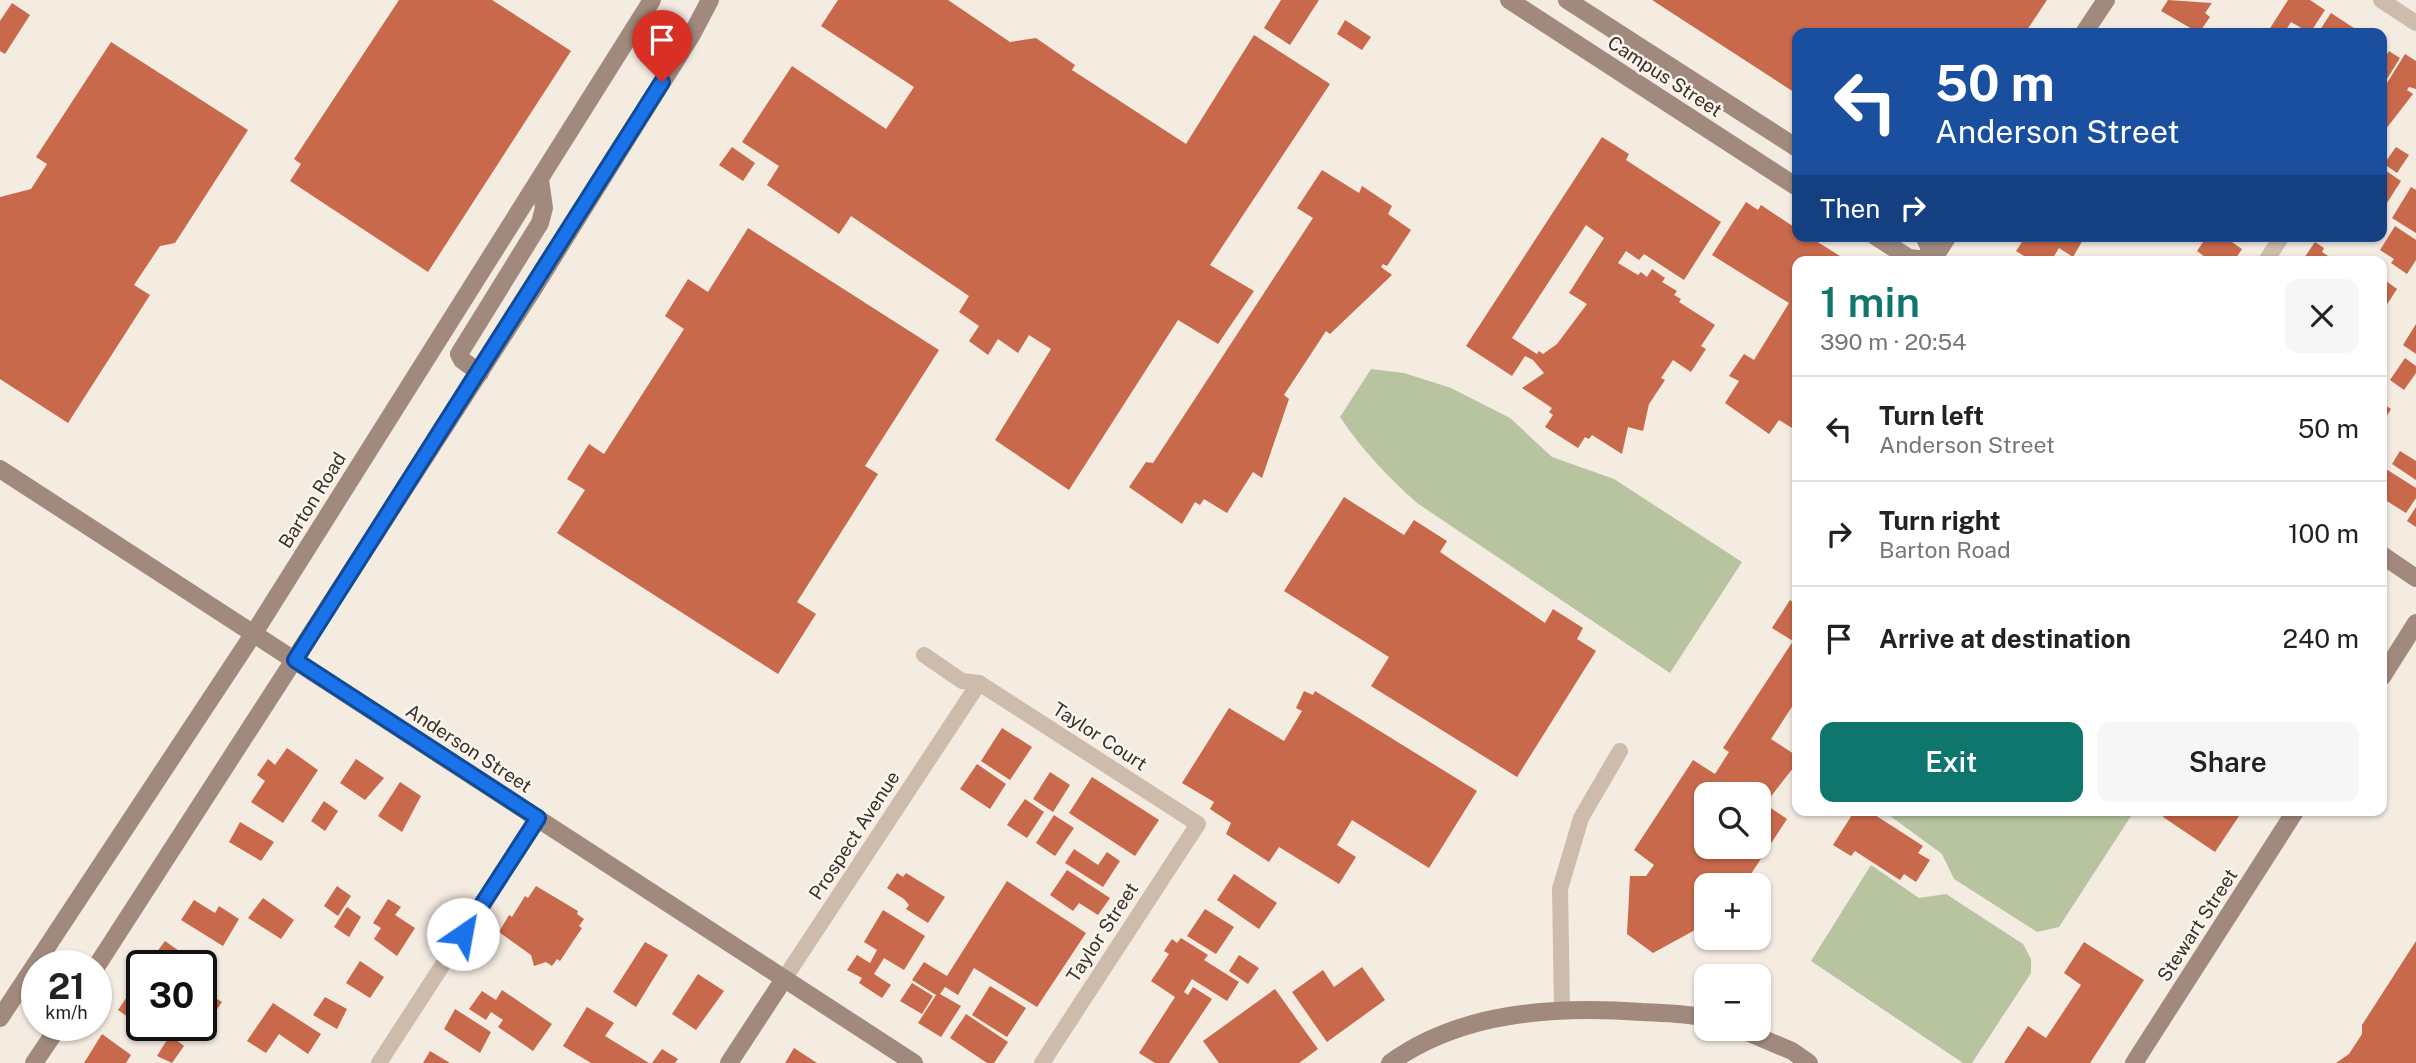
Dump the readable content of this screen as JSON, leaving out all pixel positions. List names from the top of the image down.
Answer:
{
  "streets": {
    "main road": [
      "Campus Street",
      "Barton Road",
      "Anderson Street",
      "Prospect Avenue",
      "Stewart Street"
    ],
    "street": ["Taylor Court", "Taylor Street"]
  },
  "crossings": [
    ["Barton Road", "Anderson Street"],
    ["Taylor Court", "Prospect Avenue"],
    ["Taylor Court", "Taylor Street"],
    ["Anderson Street", "Prospect Avenue"]
  ],
  "page": {
    "turn": ["50 m", "Anderson Street"],
    "then": "Then",
    "heading": ["1 min", "390 m · 20:54"],
    "list": [
      {
        "name": "Turn left",
        "note": "Anderson Street",
        "value": "50 m"
      },
      {
        "name": "Turn right",
        "note": "Barton Road",
        "value": "100 m"
      },
      {
        "name": "Arrive at destination",
        "value": "240 m"
      }
    ],
    "buttons": ["Exit", "Share"],
    "map_buttons": ["+", "−"],
    "speed": "21 km/h",
    "limit": "30"
  }
}
